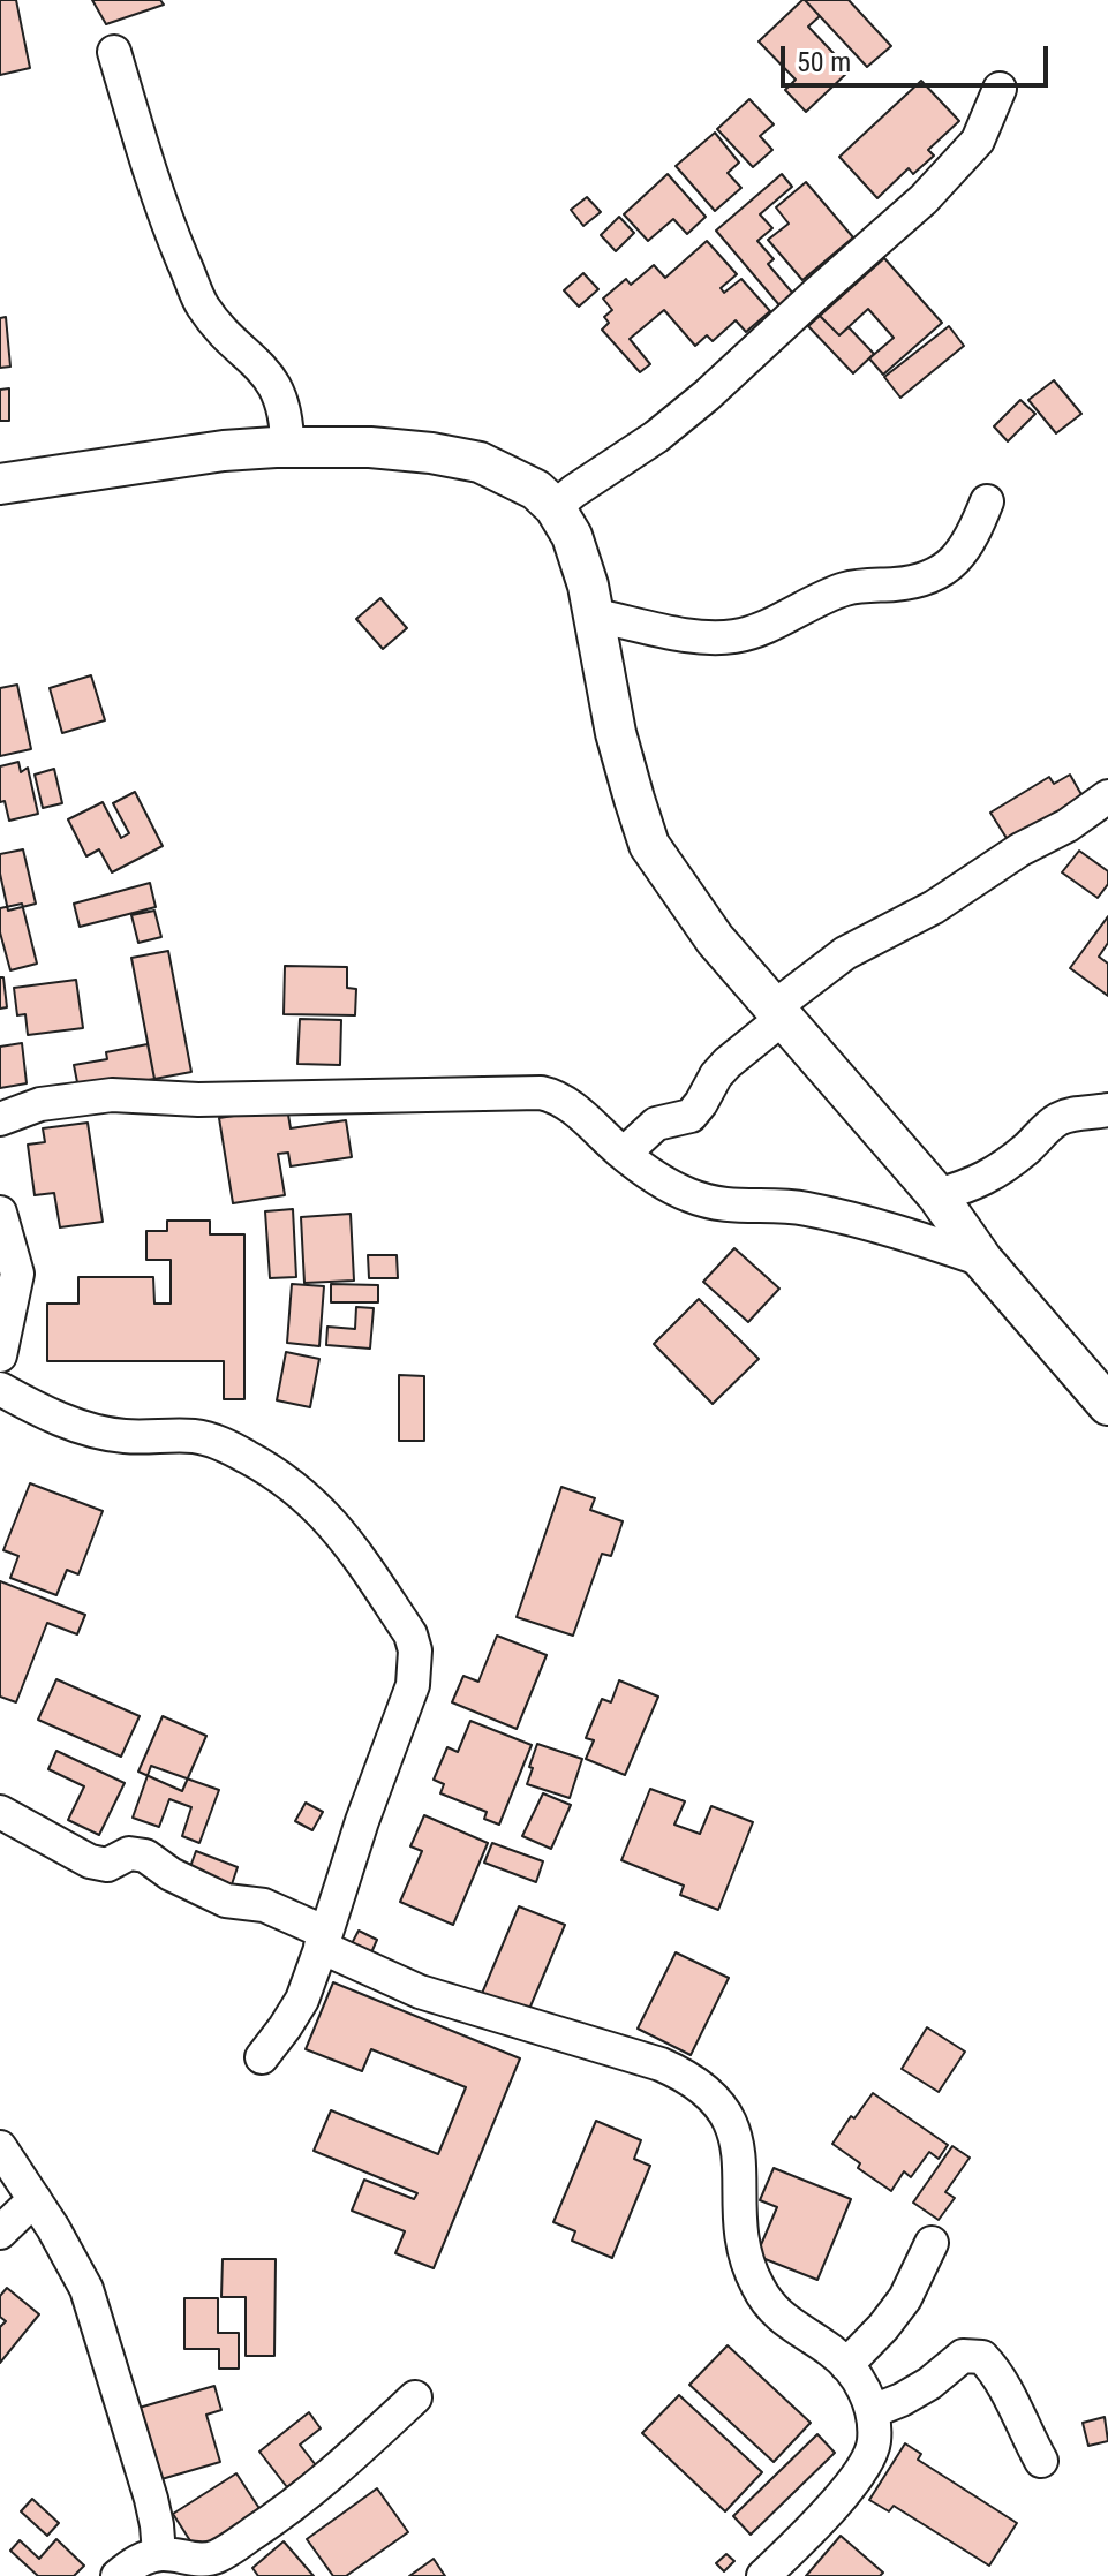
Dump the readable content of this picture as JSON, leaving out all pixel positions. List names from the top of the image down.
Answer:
{
  "scale_bar": "50 m"
}
